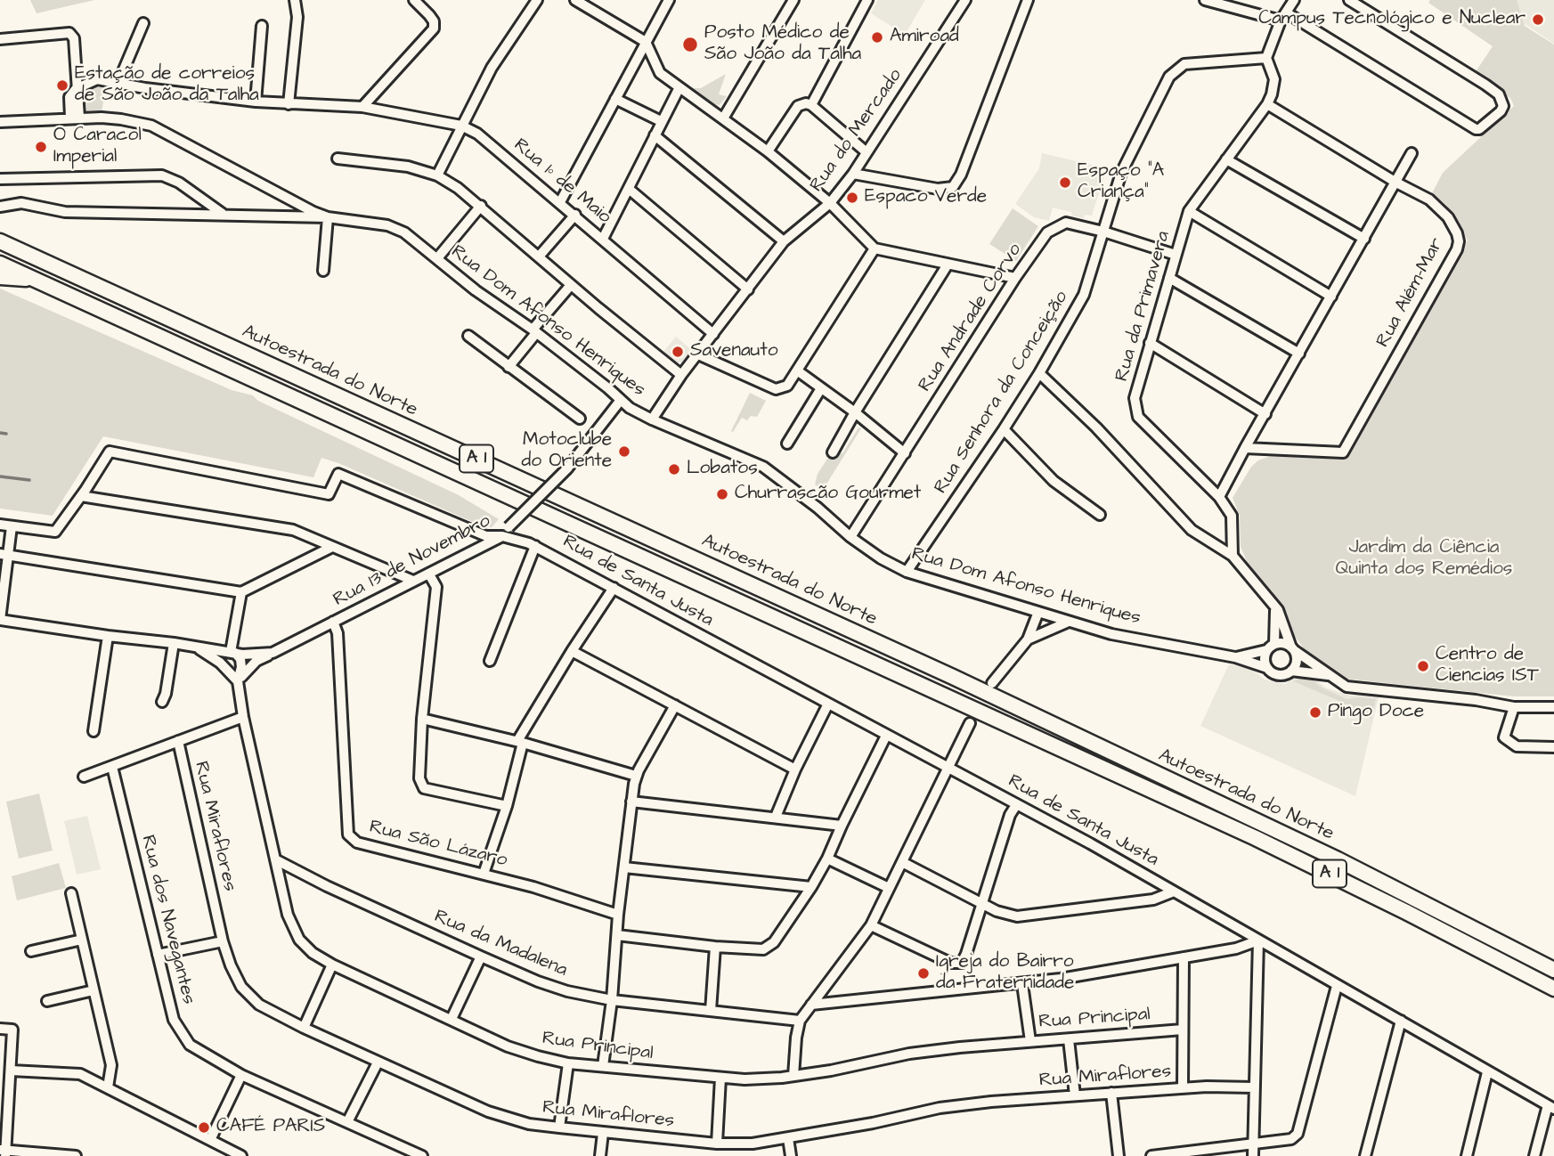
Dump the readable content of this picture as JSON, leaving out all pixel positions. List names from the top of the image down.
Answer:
{
  "streets": {
    "highway": ["Autoestrada do Norte", "A 1"],
    "street": [
      "Rua do Mercado",
      "Rua 1º de Maio",
      "Rua Além-Mar",
      "Rua da Primavera",
      "Rua Andrade Corvo",
      "Rua Dom Afonso Henriques",
      "Rua Senhora da Conceição",
      "Rua 13 de Novembro",
      "Rua de Santa Justa",
      "Rua Miraflores",
      "Rua São Lázaro",
      "Rua dos Navegantes",
      "Rua da Madalena",
      "Rua Principal"
    ]
  },
  "crossings": [
    ["Rua do Mercado", "Rua 1º de Maio"],
    ["Rua do Mercado", "Rua Dom Afonso Henriques"],
    ["Rua Além-Mar", "Rua da Primavera"],
    ["Rua da Primavera", "Rua Andrade Corvo"],
    ["Rua da Primavera", "Rua Senhora da Conceição"],
    ["Rua Andrade Corvo", "Rua Dom Afonso Henriques"],
    ["Rua Andrade Corvo", "Rua Senhora da Conceição"],
    ["Rua Dom Afonso Henriques", "Rua Senhora da Conceição"],
    ["Rua Dom Afonso Henriques", "Rua 13 de Novembro"],
    ["Rua 13 de Novembro", "Rua de Santa Justa"],
    ["Rua 13 de Novembro", "Rua São Lázaro"],
    ["Rua 13 de Novembro", "Rua Principal"],
    ["Rua da Madalena", "Rua Principal"]
  ],
  "parks": ["Jardim da Ciência Quinta dos Remédios"],
  "places": [
    "Campus Tecnológico e Nuclear",
    "Amiroad",
    "Posto Médico de São João da Talha",
    "Estação de correios de São João da Talha",
    "O Caracol Imperial",
    "Espaço \"A Criança\"",
    "Espaco Verde",
    "Savenauto",
    "Motoclube do Oriente",
    "Lobatos",
    "Churrascão Gourmet",
    "Centro de Ciencias IST",
    "Pingo Doce",
    "Igreja do Bairro da Fraternidade",
    "CAFÉ PARIS"
  ]
}
